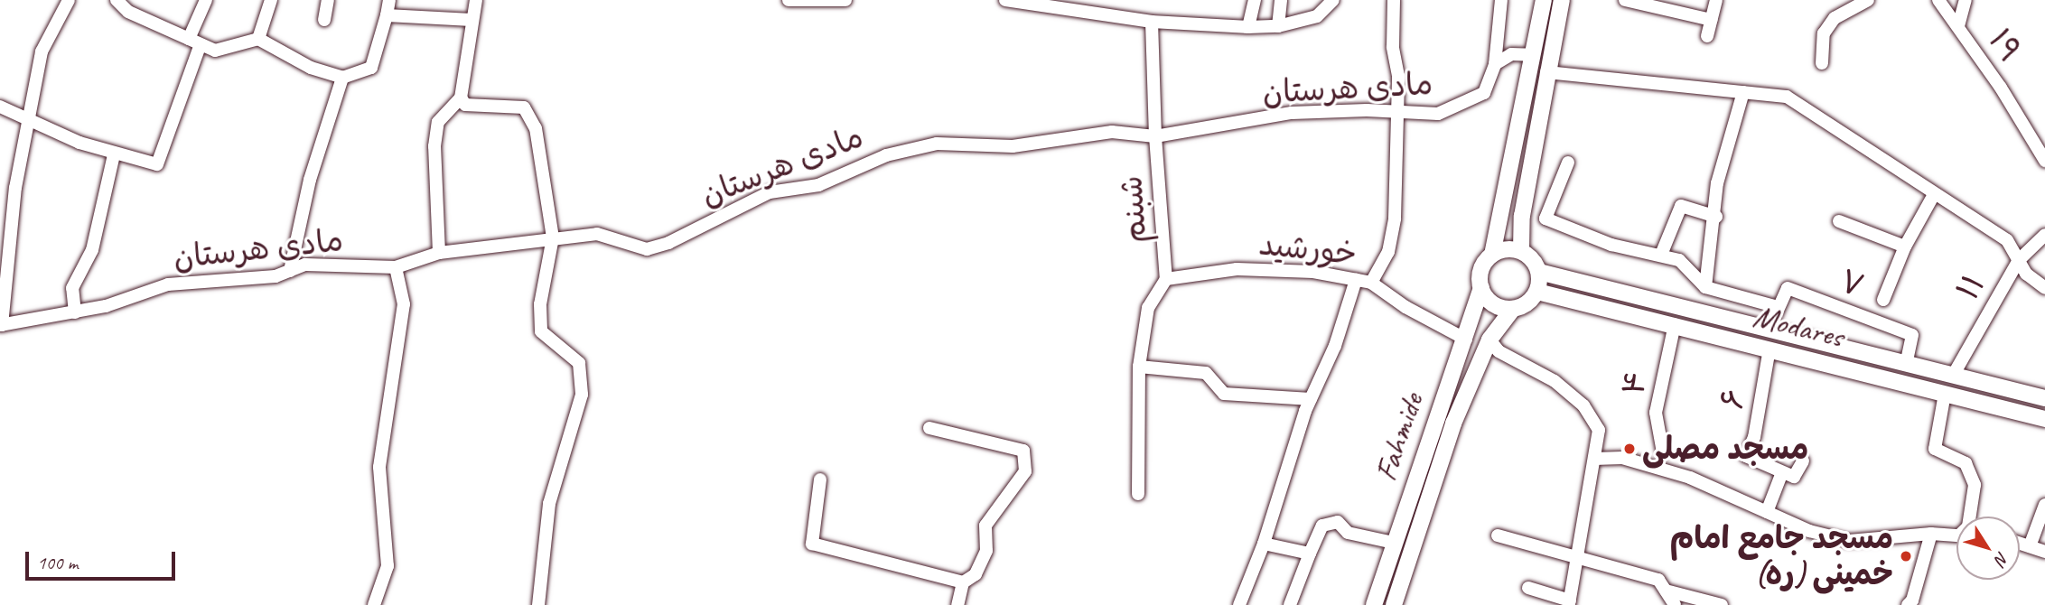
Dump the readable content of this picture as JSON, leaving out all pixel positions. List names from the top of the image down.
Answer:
{
  "streets": {
    "main road": ["Modares", "Fahmide"],
    "street": [
      "۱۹",
      "مادی هرستان",
      "شبنم",
      "خورشید",
      "۷",
      "۱۱",
      "۴",
      "۶"
    ]
  },
  "crossings": [
    ["مادی هرستان", "شبنم"],
    ["شبنم", "خورشید"],
    ["خورشید", "Fahmide"],
    ["۷", "Modares"],
    ["۱۱", "Modares"],
    ["Modares", "۴"],
    ["Modares", "۶"],
    ["Modares", "Fahmide"]
  ],
  "places": ["مسجد مصلی", "مسجد جامع امام خمینی (ره)"],
  "scale_bar": "100 m",
  "north": "bottom right"
}
